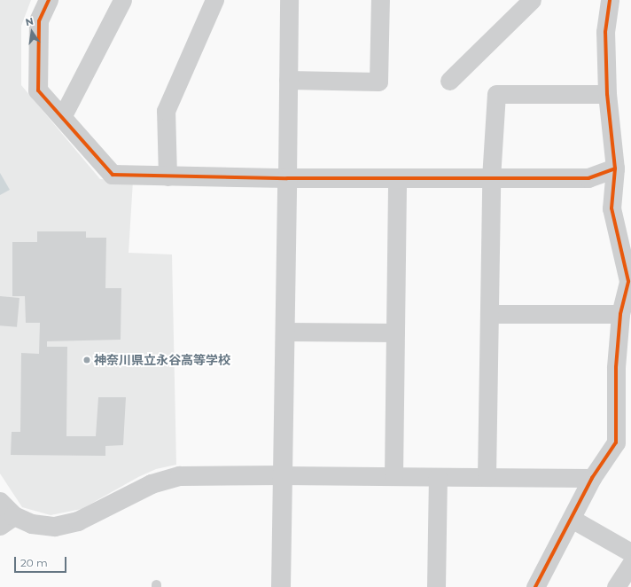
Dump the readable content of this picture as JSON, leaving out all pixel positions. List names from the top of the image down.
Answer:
{
  "places": ["神奈川県立永谷高等学校"],
  "scale_bar": "20 m",
  "north": "top"
}
